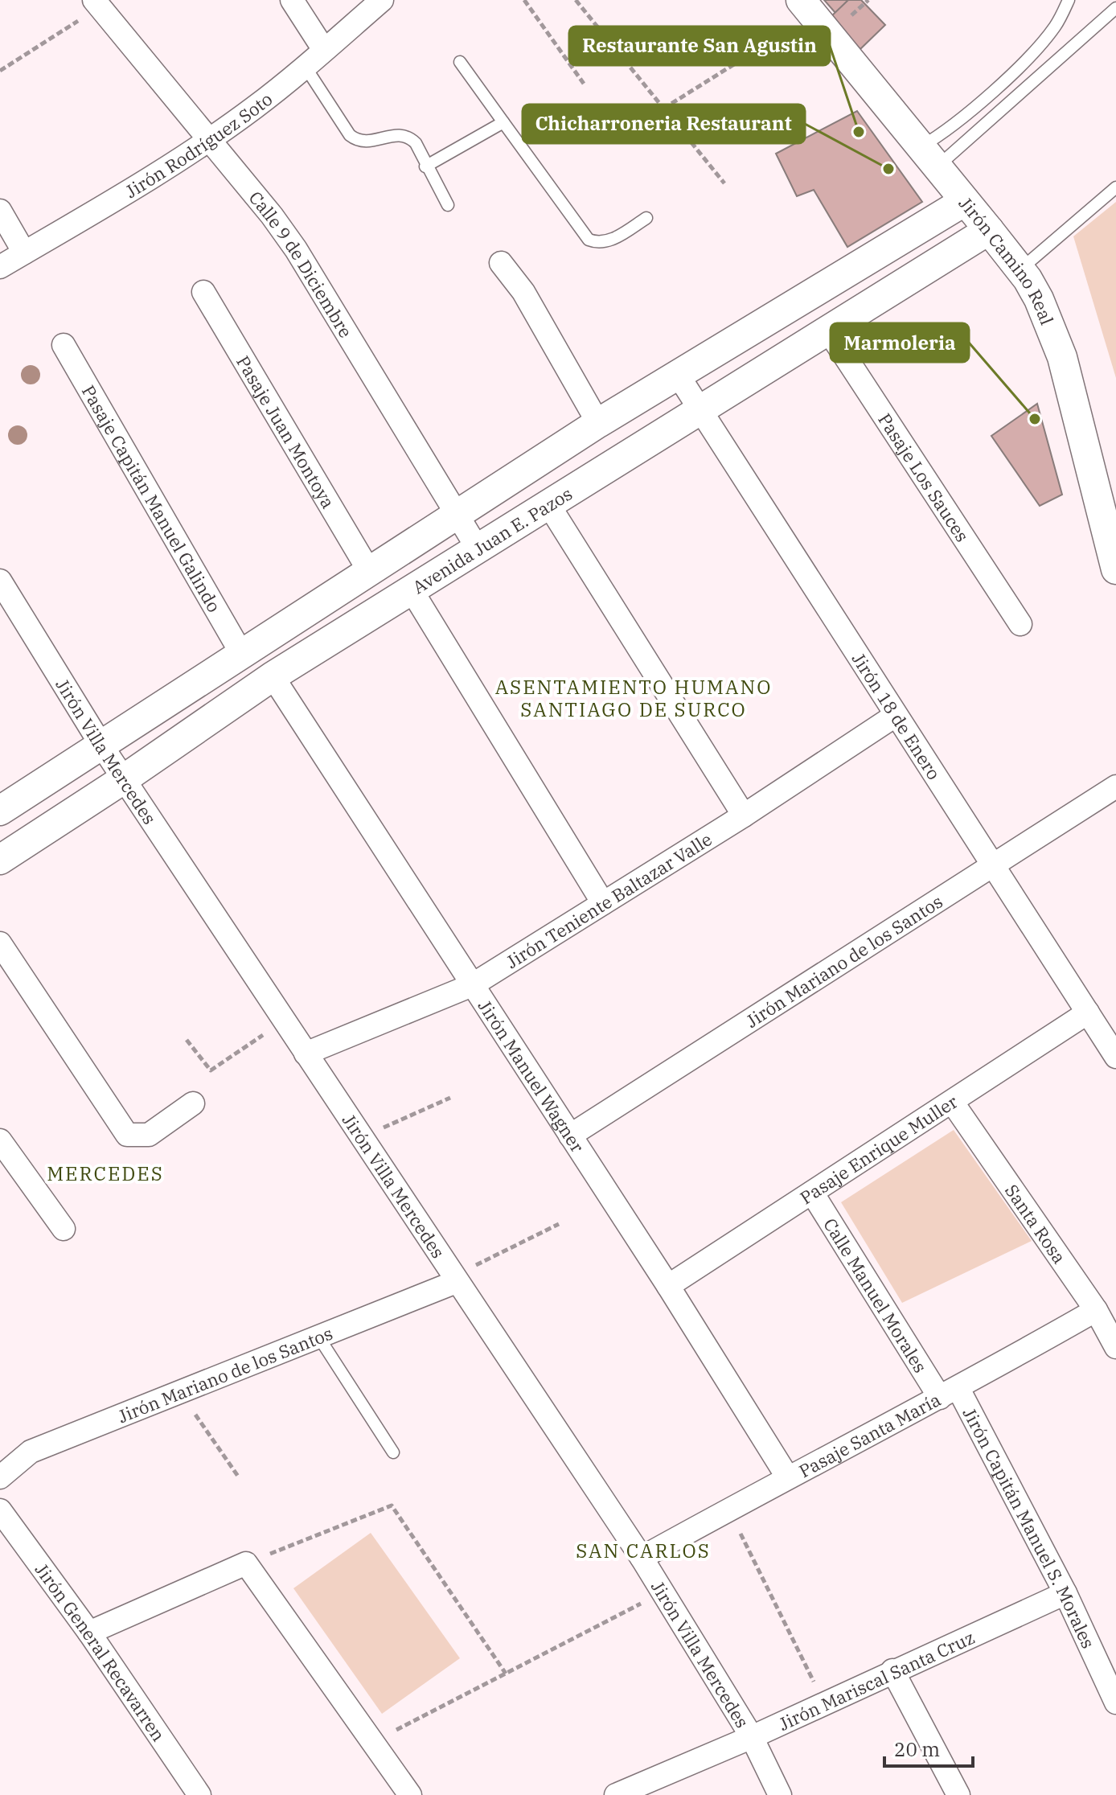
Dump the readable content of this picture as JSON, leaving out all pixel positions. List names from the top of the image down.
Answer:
{
  "streets": {
    "street": [
      "Jirón Rodríguez Soto",
      "Jirón Camino Real",
      "Calle 9 de Diciembre",
      "Pasaje Juan Montoya",
      "Pasaje Los Sauces",
      "Pasaje Capitán Manuel Galindo",
      "Avenida Juan E. Pazos",
      "Jirón 18 de Enero",
      "Jirón Villa Mercedes",
      "Jirón Teniente Baltazar Valle",
      "Jirón Mariano de los Santos",
      "Jirón Manuel Wagner",
      "Pasaje Enrique Muller",
      "Santa Rosa",
      "Calle Manuel Morales",
      "Pasaje Santa María",
      "Jirón Capitán Manuel S. Morales",
      "Jirón General Recavarren",
      "Jirón Mariscal Santa Cruz"
    ]
  },
  "crossings": [
    ["Jirón Rodríguez Soto", "Calle 9 de Diciembre"],
    ["Jirón Camino Real", "Avenida Juan E. Pazos"],
    ["Calle 9 de Diciembre", "Avenida Juan E. Pazos"],
    ["Pasaje Los Sauces", "Avenida Juan E. Pazos"],
    ["Avenida Juan E. Pazos", "Jirón 18 de Enero"],
    ["Avenida Juan E. Pazos", "Jirón Villa Mercedes"],
    ["Avenida Juan E. Pazos", "Jirón Manuel Wagner"],
    ["Jirón 18 de Enero", "Jirón Teniente Baltazar Valle"],
    ["Jirón 18 de Enero", "Jirón Mariano de los Santos"],
    ["Jirón 18 de Enero", "Pasaje Enrique Muller"],
    ["Jirón Villa Mercedes", "Jirón Teniente Baltazar Valle"],
    ["Jirón Villa Mercedes", "Jirón Mariano de los Santos"],
    ["Jirón Villa Mercedes", "Pasaje Santa María"],
    ["Jirón Villa Mercedes", "Jirón Mariscal Santa Cruz"],
    ["Jirón Teniente Baltazar Valle", "Jirón Manuel Wagner"],
    ["Jirón Mariano de los Santos", "Jirón Manuel Wagner"],
    ["Jirón Manuel Wagner", "Pasaje Enrique Muller"],
    ["Jirón Manuel Wagner", "Pasaje Santa María"],
    ["Pasaje Enrique Muller", "Santa Rosa"],
    ["Pasaje Enrique Muller", "Calle Manuel Morales"],
    ["Santa Rosa", "Pasaje Santa María"],
    ["Calle Manuel Morales", "Pasaje Santa María"],
    ["Calle Manuel Morales", "Jirón Capitán Manuel S. Morales"],
    ["Pasaje Santa María", "Jirón Capitán Manuel S. Morales"],
    ["Jirón Capitán Manuel S. Morales", "Jirón Mariscal Santa Cruz"]
  ],
  "districts": ["ASENTAMIENTO HUMANO SANTIAGO DE SURCO", "MERCEDES", "SAN CARLOS"],
  "places": ["Restaurante San Agustin", "Chicharroneria Restaurant", "Marmoleria"],
  "scale_bar": "20 m"
}
